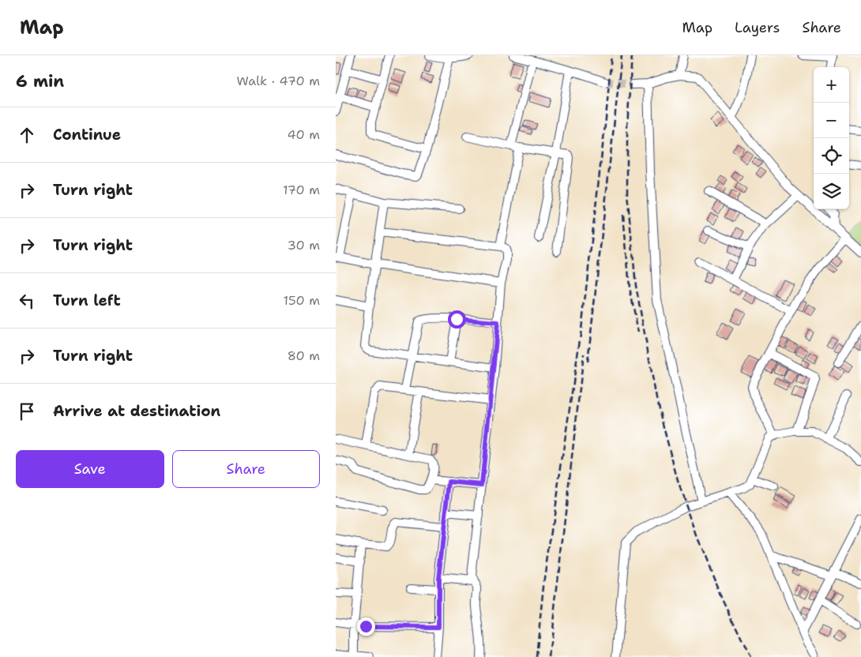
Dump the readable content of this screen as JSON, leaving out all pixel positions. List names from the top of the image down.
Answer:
{
  "page": {
    "header": "Map",
    "nav": ["Map", "Layers", "Share"],
    "heading": ["6 min", "Walk · 470 m"],
    "map_buttons": ["+", "−"],
    "list": [
      ["Continue", "40 m"],
      ["Turn right", "170 m"],
      ["Turn right", "30 m"],
      ["Turn left", "150 m"],
      ["Turn right", "80 m"],
      "Arrive at destination"
    ],
    "buttons": ["Save", "Share"]
  }
}
